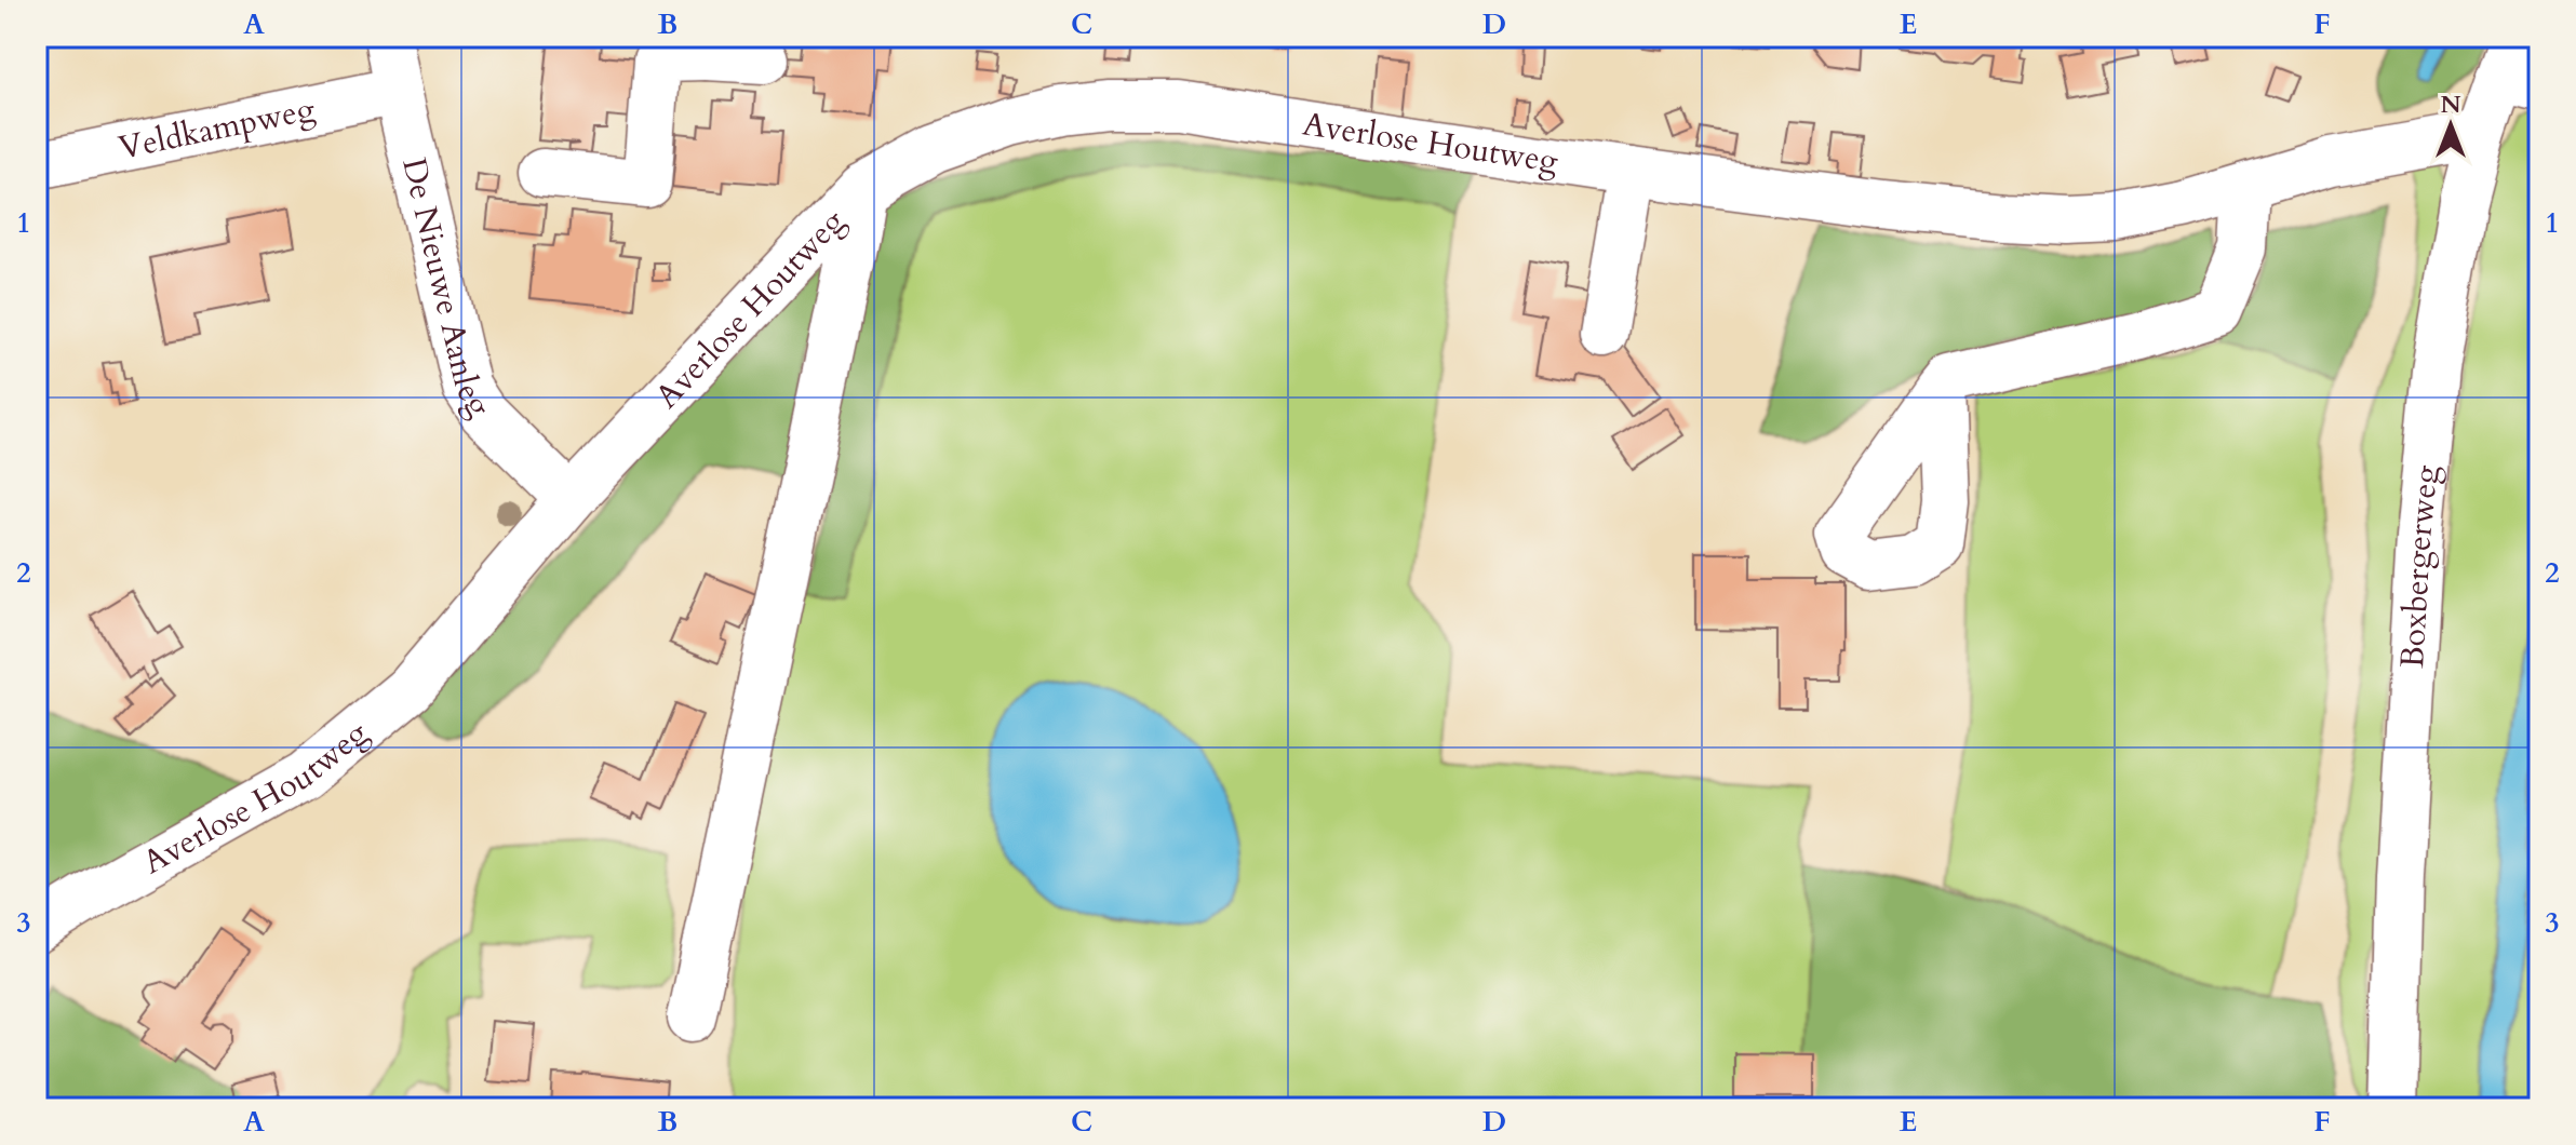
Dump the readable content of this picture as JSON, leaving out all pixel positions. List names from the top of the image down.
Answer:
{
  "streets": {
    "street": [
      "Veldkampweg",
      "Averlose Houtweg",
      "De Nieuwe Aanleg",
      "Boxbergerweg"
    ]
  },
  "crossings": [
    ["Veldkampweg", "De Nieuwe Aanleg"],
    ["Averlose Houtweg", "De Nieuwe Aanleg"],
    ["Averlose Houtweg", "Boxbergerweg"]
  ],
  "north": "top",
  "grid": {
    "columns": [
      "A",
      "B",
      "C",
      "D",
      "E",
      "F"
    ],
    "rows": ["1", "2", "3"]
  }
}
